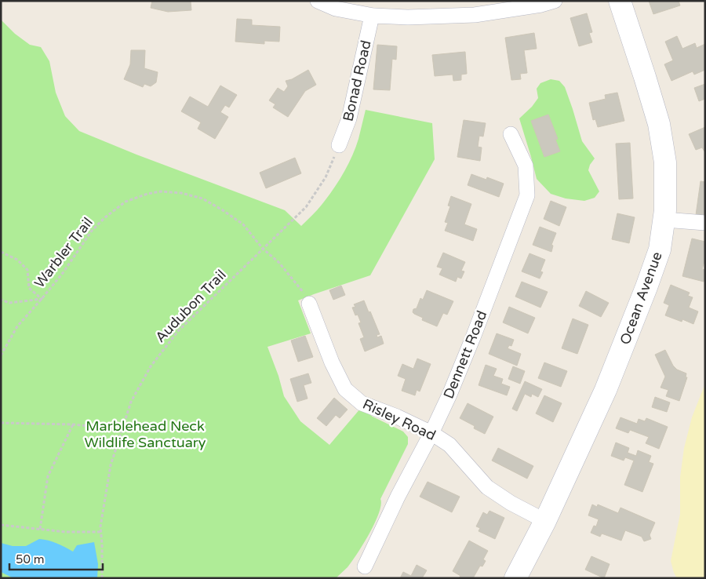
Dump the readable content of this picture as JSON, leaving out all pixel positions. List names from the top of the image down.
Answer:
{
  "streets": {
    "main road": ["Ocean Avenue"],
    "street": ["Bonad Road", "Dennett Road", "Risley Road"],
    "path": ["Warbler Trail", "Audubon Trail"]
  },
  "crossings": [
    ["Bonad Road", "Audubon Trail"],
    ["Warbler Trail", "Audubon Trail"],
    ["Warbler Trail", "Risley Road"],
    ["Ocean Avenue", "Risley Road"],
    ["Dennett Road", "Risley Road"]
  ],
  "parks": ["Marblehead Neck Wildlife Sanctuary"],
  "scale_bar": "50 m"
}
